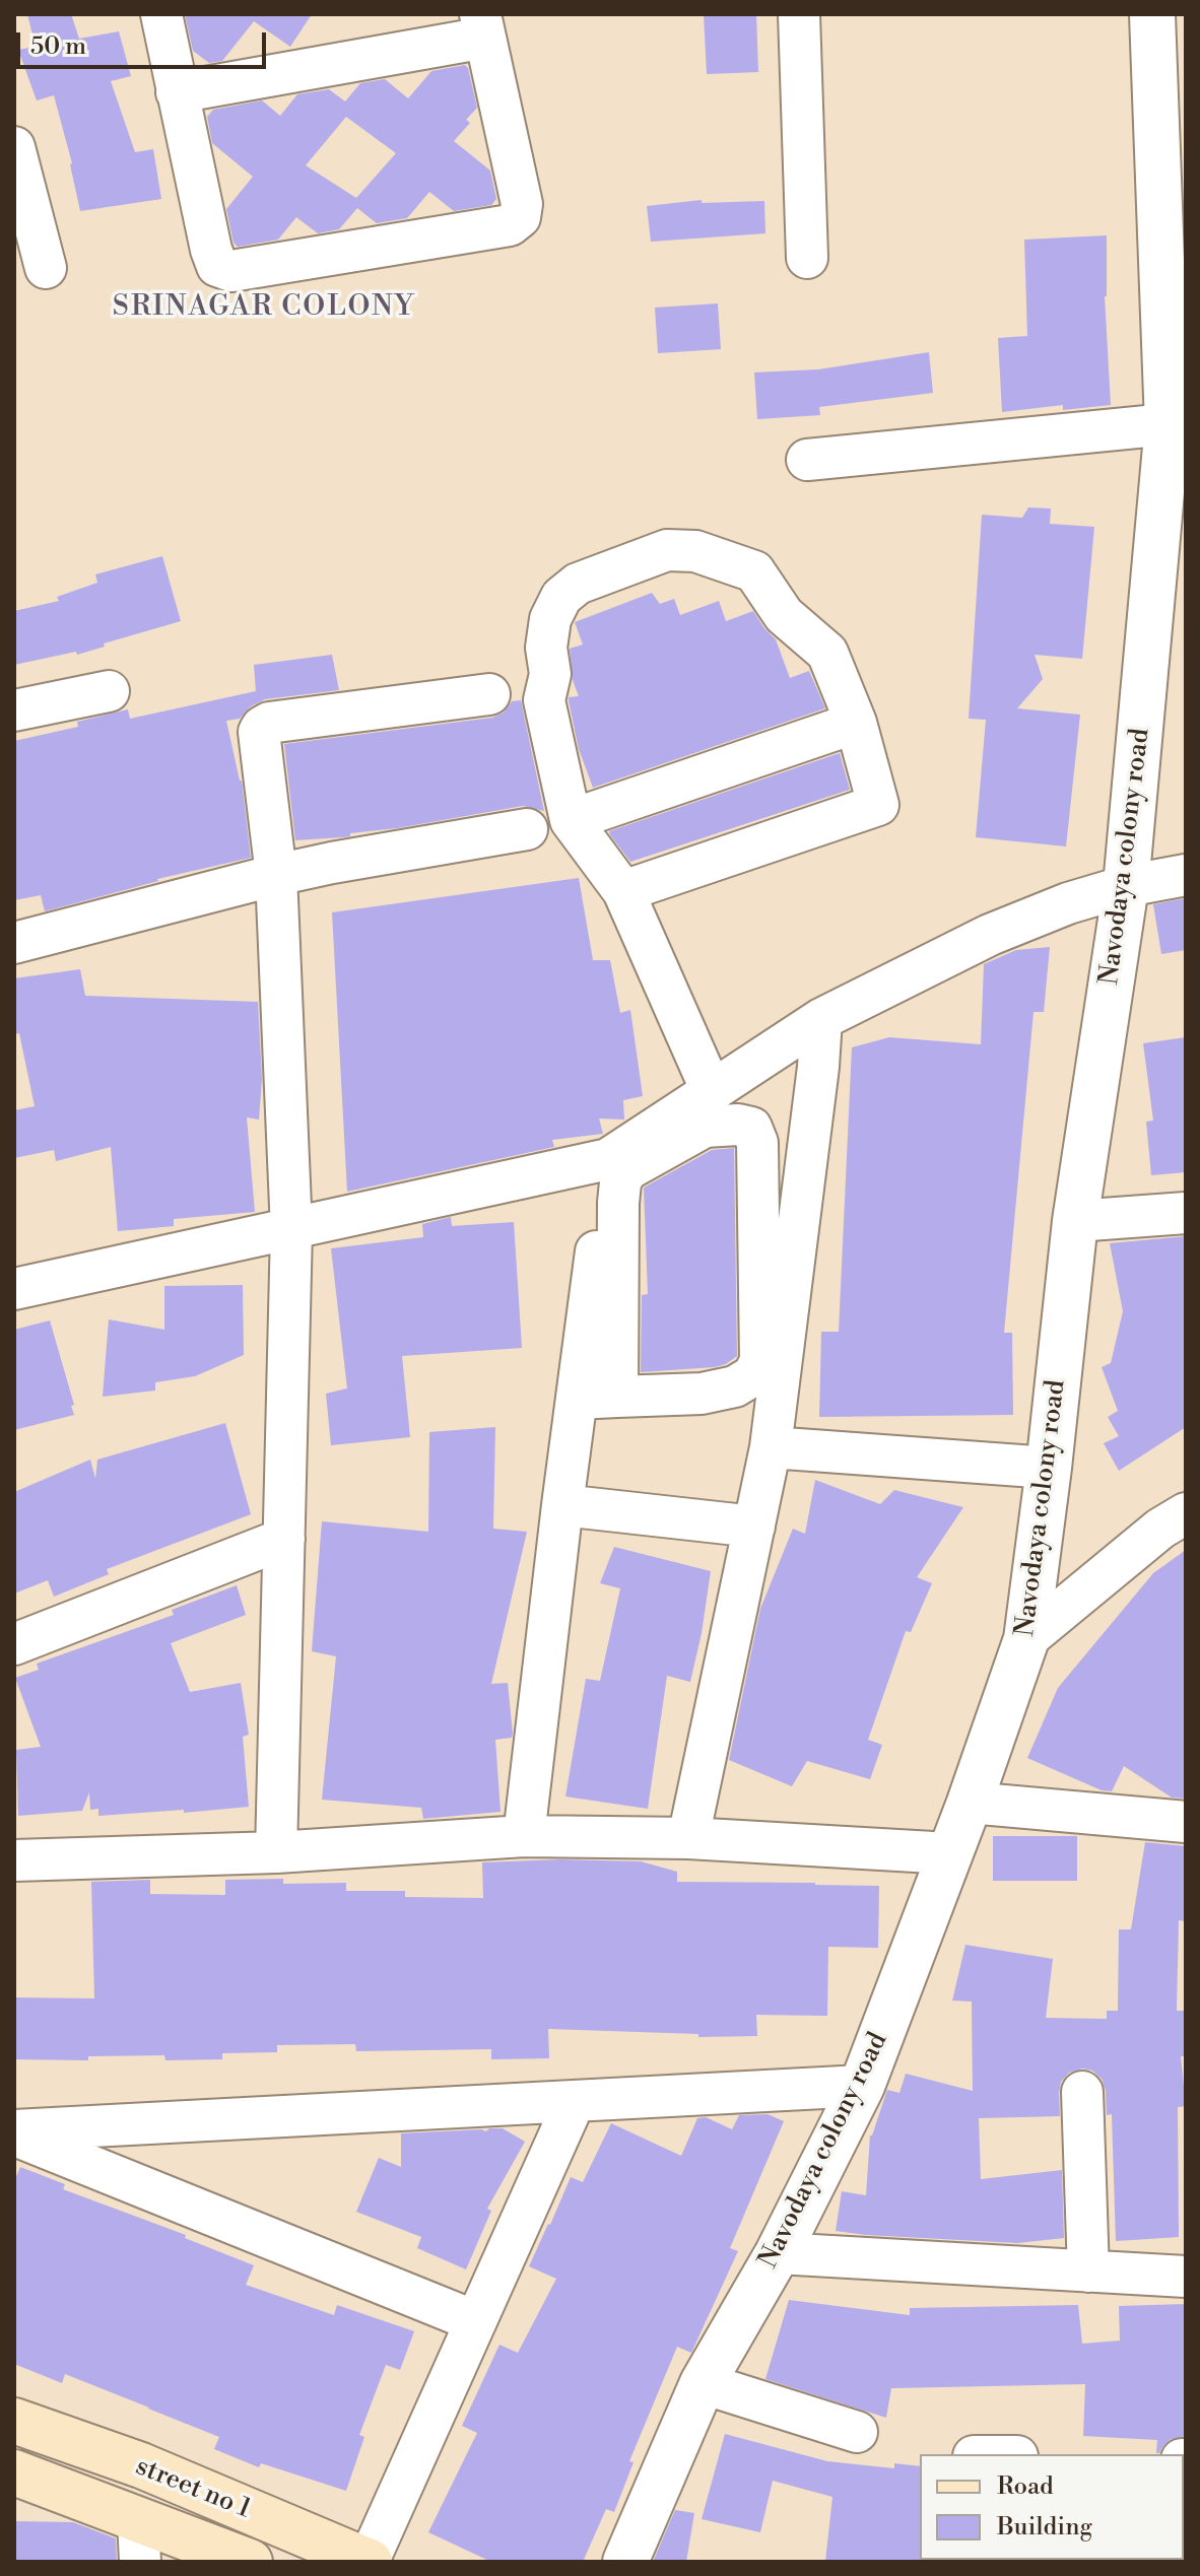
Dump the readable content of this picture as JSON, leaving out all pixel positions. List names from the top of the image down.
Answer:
{
  "streets": {
    "main road": ["street no 1"],
    "street": ["Navodaya colony road"]
  },
  "districts": ["SRINAGAR COLONY"],
  "legend": ["Road", "Building"],
  "scale_bar": "50 m"
}
